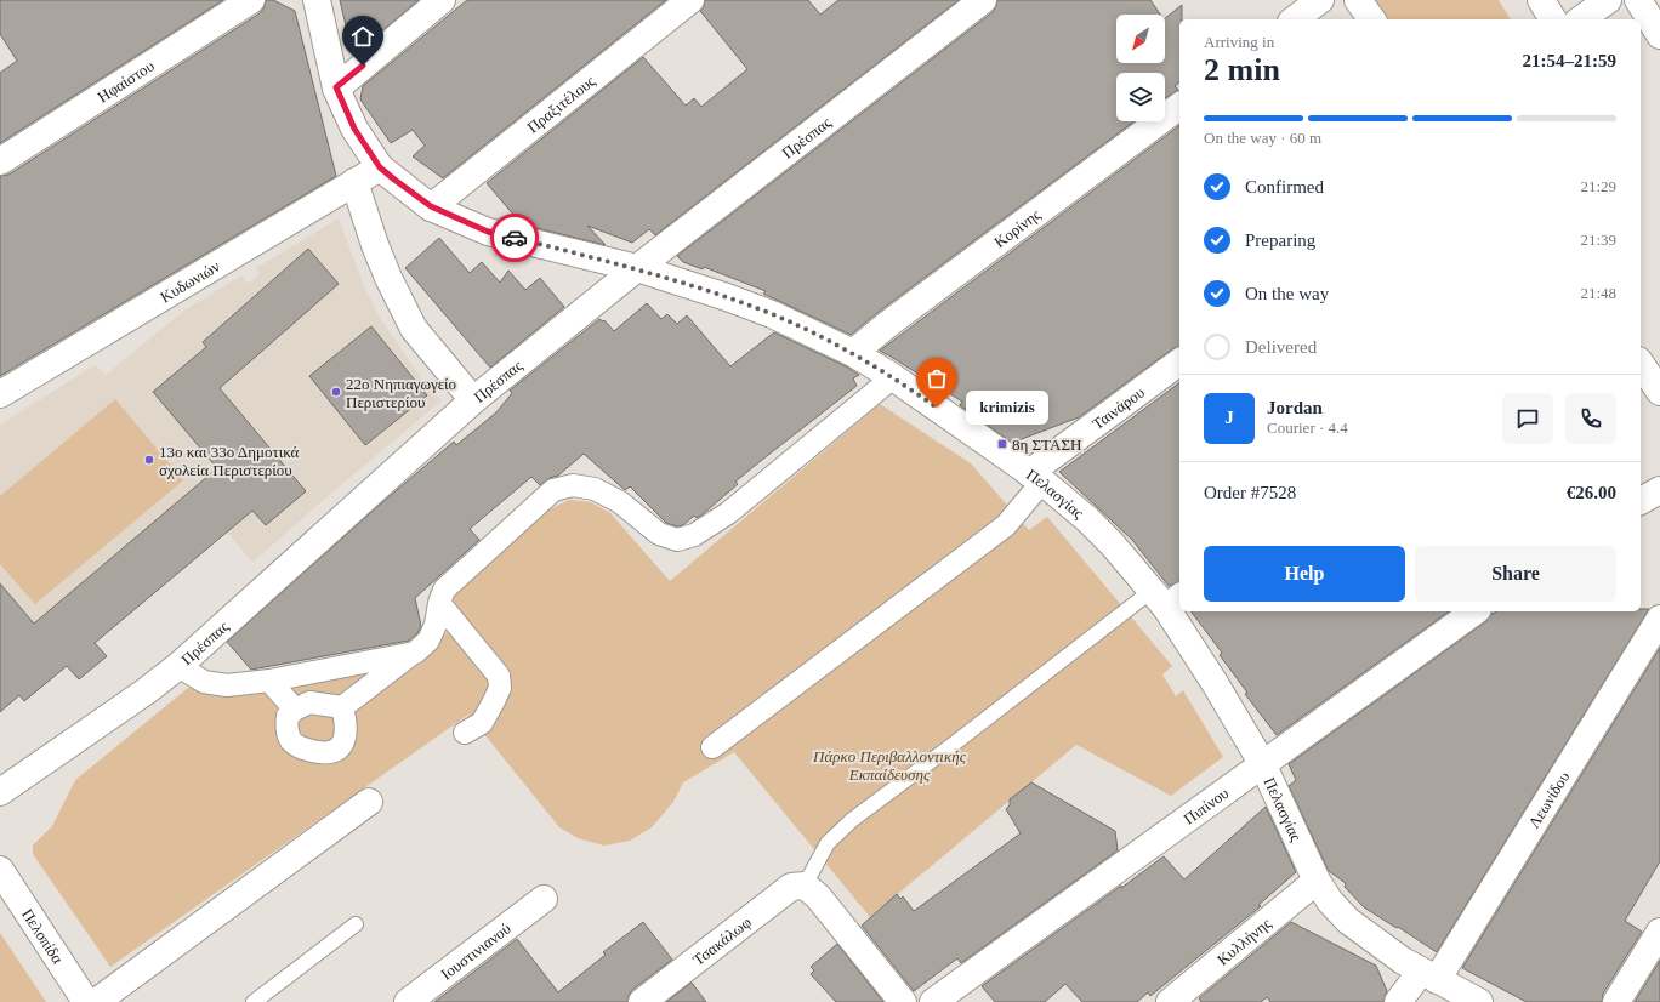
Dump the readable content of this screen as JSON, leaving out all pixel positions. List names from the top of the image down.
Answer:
{
  "streets": {
    "street": [
      "Ηφαίστου",
      "Πραξιτέλους",
      "Πρέσπας",
      "Κορίνης",
      "Κυδωνιών",
      "Ταινάρου",
      "Πελασγίας",
      "Λεωνίδου",
      "Πιπίνου",
      "Πελοπίδα",
      "Τσακάλωφ",
      "Κυλλήνης",
      "Ιουστινιανού"
    ]
  },
  "crossings": [
    ["Πραξιτέλους", "Πελασγίας"],
    ["Πρέσπας", "Πελασγίας"],
    ["Κορίνης", "Πελασγίας"],
    ["Κυδωνιών", "Πελασγίας"],
    ["Ταινάρου", "Πελασγίας"],
    ["Πελασγίας", "Λεωνίδου"],
    ["Πελασγίας", "Πιπίνου"],
    ["Πελασγίας", "Κυλλήνης"]
  ],
  "parks": ["Πάρκο Περιβαλλοντικής Εκπαίδευσης"],
  "places": {
    "other": ["22ο Νηπιαγωγείο Περιστερίου", "krimizis", "13ο και 33ο Δημοτικά σχολεία Περιστερίου"],
    "transit": ["8η ΣΤΑΣΗ"]
  },
  "north": "bottom left",
  "page": {
    "heading": ["2 min", "Arriving in", "21:54–21:59"],
    "panel": [
      "Jordan",
      "Courier · 4.4",
      "Order #7528",
      "€26.00"
    ],
    "bar": "On the way · 60 m",
    "list": [
      ["Confirmed", "21:29"],
      ["Preparing", "21:39"],
      ["On the way", "21:48"],
      "Delivered"
    ],
    "bubble": "krimizis",
    "round": "J",
    "buttons": ["Help", "Share"]
  }
}
